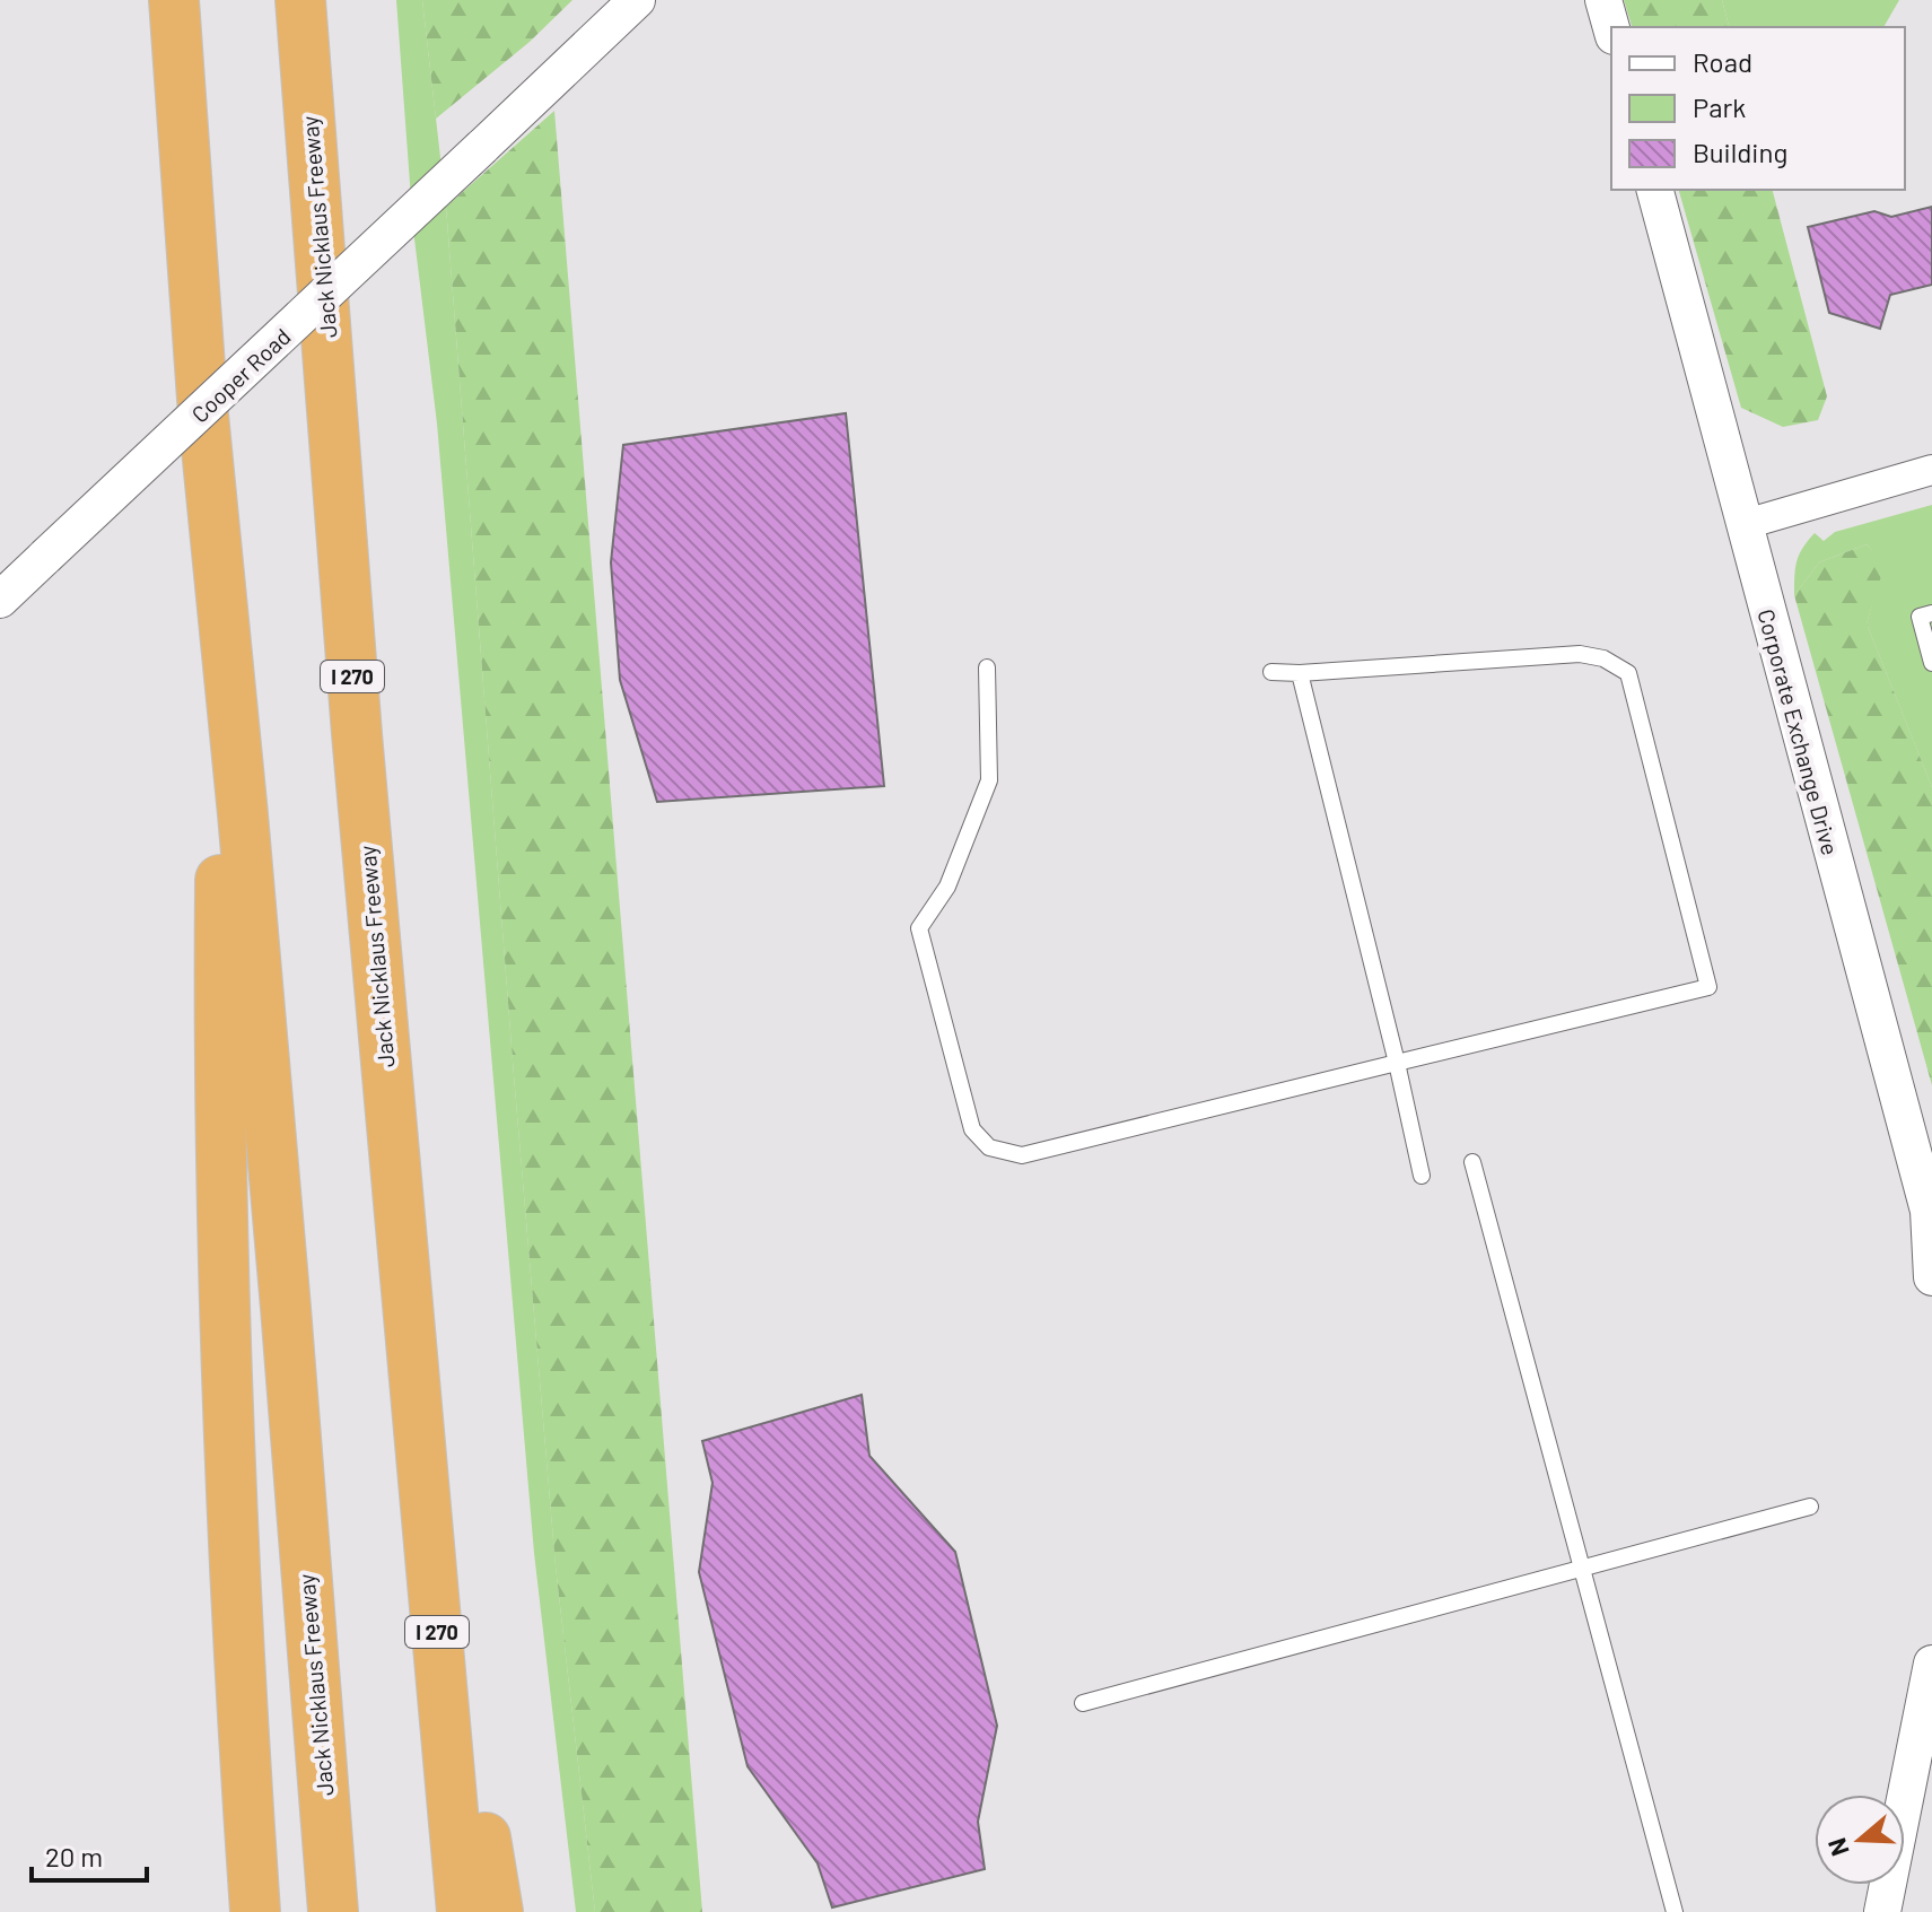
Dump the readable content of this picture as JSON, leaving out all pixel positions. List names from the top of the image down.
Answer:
{
  "streets": {
    "highway": ["Jack Nicklaus Freeway", "I 270"],
    "street": ["Cooper Road", "Corporate Exchange Drive"]
  },
  "legend": ["Road", "Park", "Building"],
  "scale_bar": "20 m",
  "north": "left"
}
